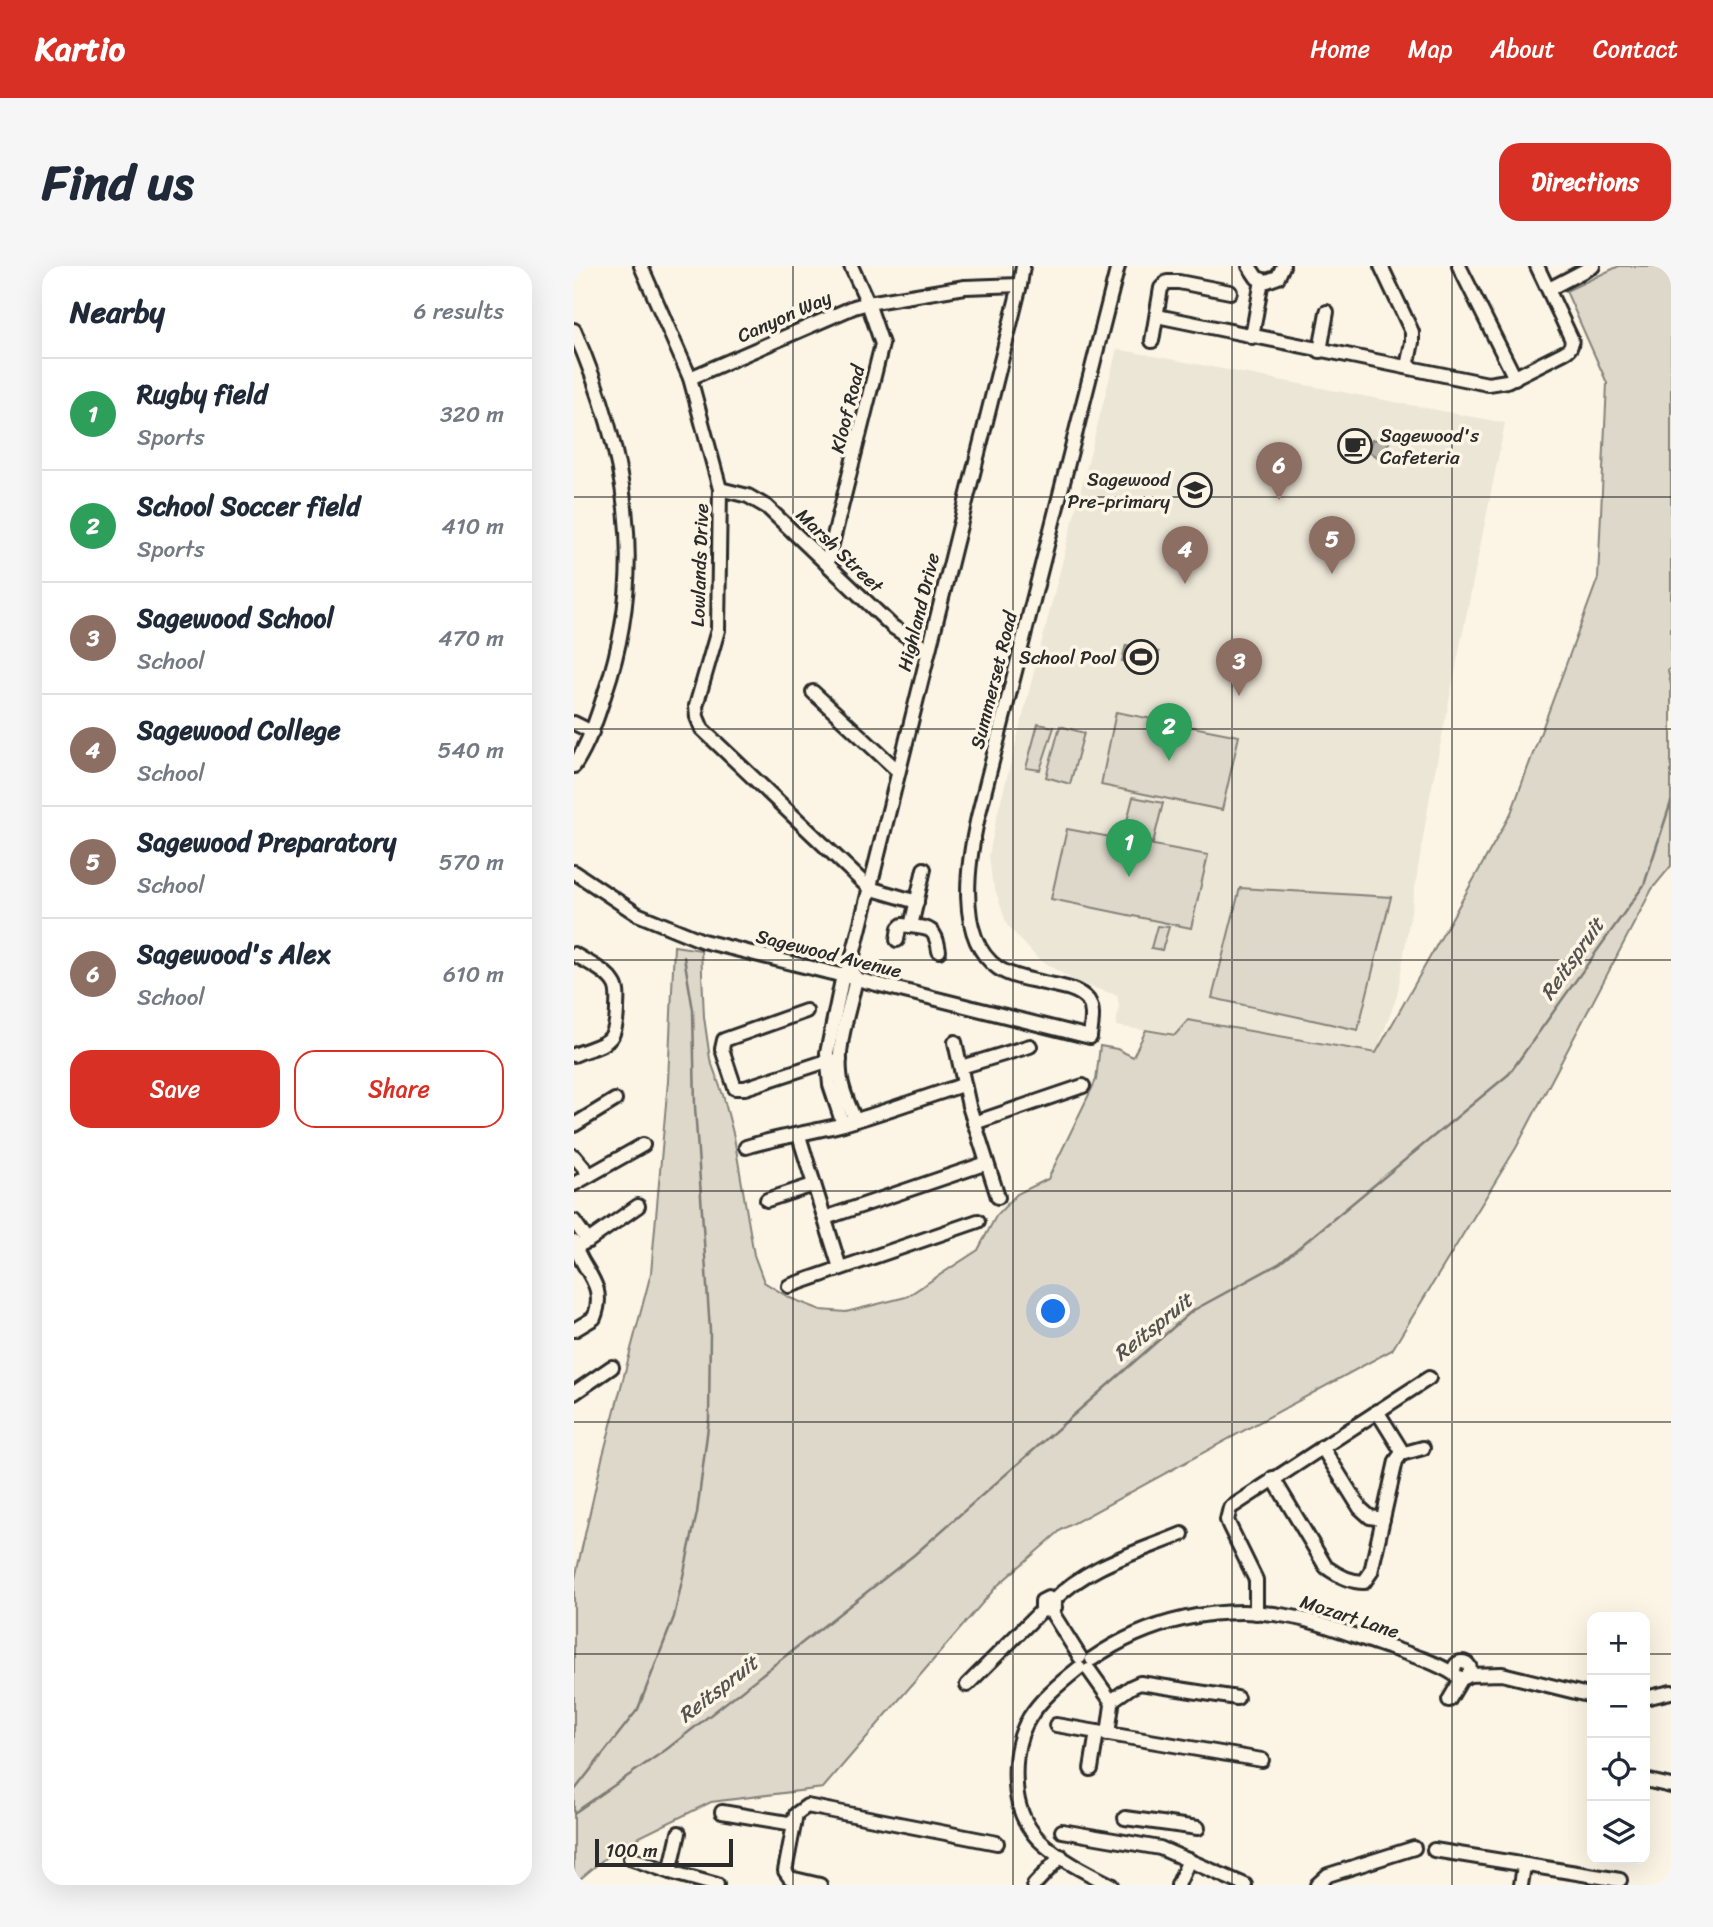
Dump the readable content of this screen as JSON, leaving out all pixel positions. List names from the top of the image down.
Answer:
{
  "streets": {
    "street": [
      "Canyon Way",
      "Kloof Road",
      "Marsh Street",
      "Lowlands Drive",
      "Highland Drive",
      "Summerset Road",
      "Sagewood Avenue",
      "Mozart Lane"
    ]
  },
  "crossings": [
    ["Canyon Way", "Kloof Road"],
    ["Canyon Way", "Lowlands Drive"],
    ["Canyon Way", "Highland Drive"],
    ["Kloof Road", "Marsh Street"],
    ["Marsh Street", "Lowlands Drive"],
    ["Marsh Street", "Highland Drive"],
    ["Lowlands Drive", "Highland Drive"],
    ["Highland Drive", "Sagewood Avenue"],
    ["Summerset Road", "Sagewood Avenue"]
  ],
  "water": ["Reitspruit"],
  "places": {
    "cafe": ["Sagewood's Cafeteria"],
    "school or university": ["Sagewood Pre-primary"],
    "sports": ["School Pool"]
  },
  "scale_bar": "100 m",
  "page": {
    "header": "Kartio",
    "nav": [
      "Home",
      "Map",
      "About",
      "Contact"
    ],
    "title": "Find us",
    "buttons": [
      "Directions",
      ["Save", "Share"]
    ],
    "heading": ["Nearby", "6 results"],
    "list": [
      {
        "mark": "1",
        "name": "Rugby field",
        "note": "Sports",
        "value": "320 m"
      },
      {
        "mark": "2",
        "name": "School Soccer field",
        "note": "Sports",
        "value": "410 m"
      },
      {
        "mark": "3",
        "name": "Sagewood School",
        "note": "School",
        "value": "470 m"
      },
      {
        "mark": "4",
        "name": "Sagewood College",
        "note": "School",
        "value": "540 m"
      },
      {
        "mark": "5",
        "name": "Sagewood Preparatory",
        "note": "School",
        "value": "570 m"
      },
      {
        "mark": "6",
        "name": "Sagewood's Alex",
        "note": "School",
        "value": "610 m"
      }
    ],
    "pins": [
      "6",
      "5",
      "4",
      "3",
      "2",
      "1"
    ],
    "map_buttons": ["+", "−"],
    "scale": "100 m"
  }
}
